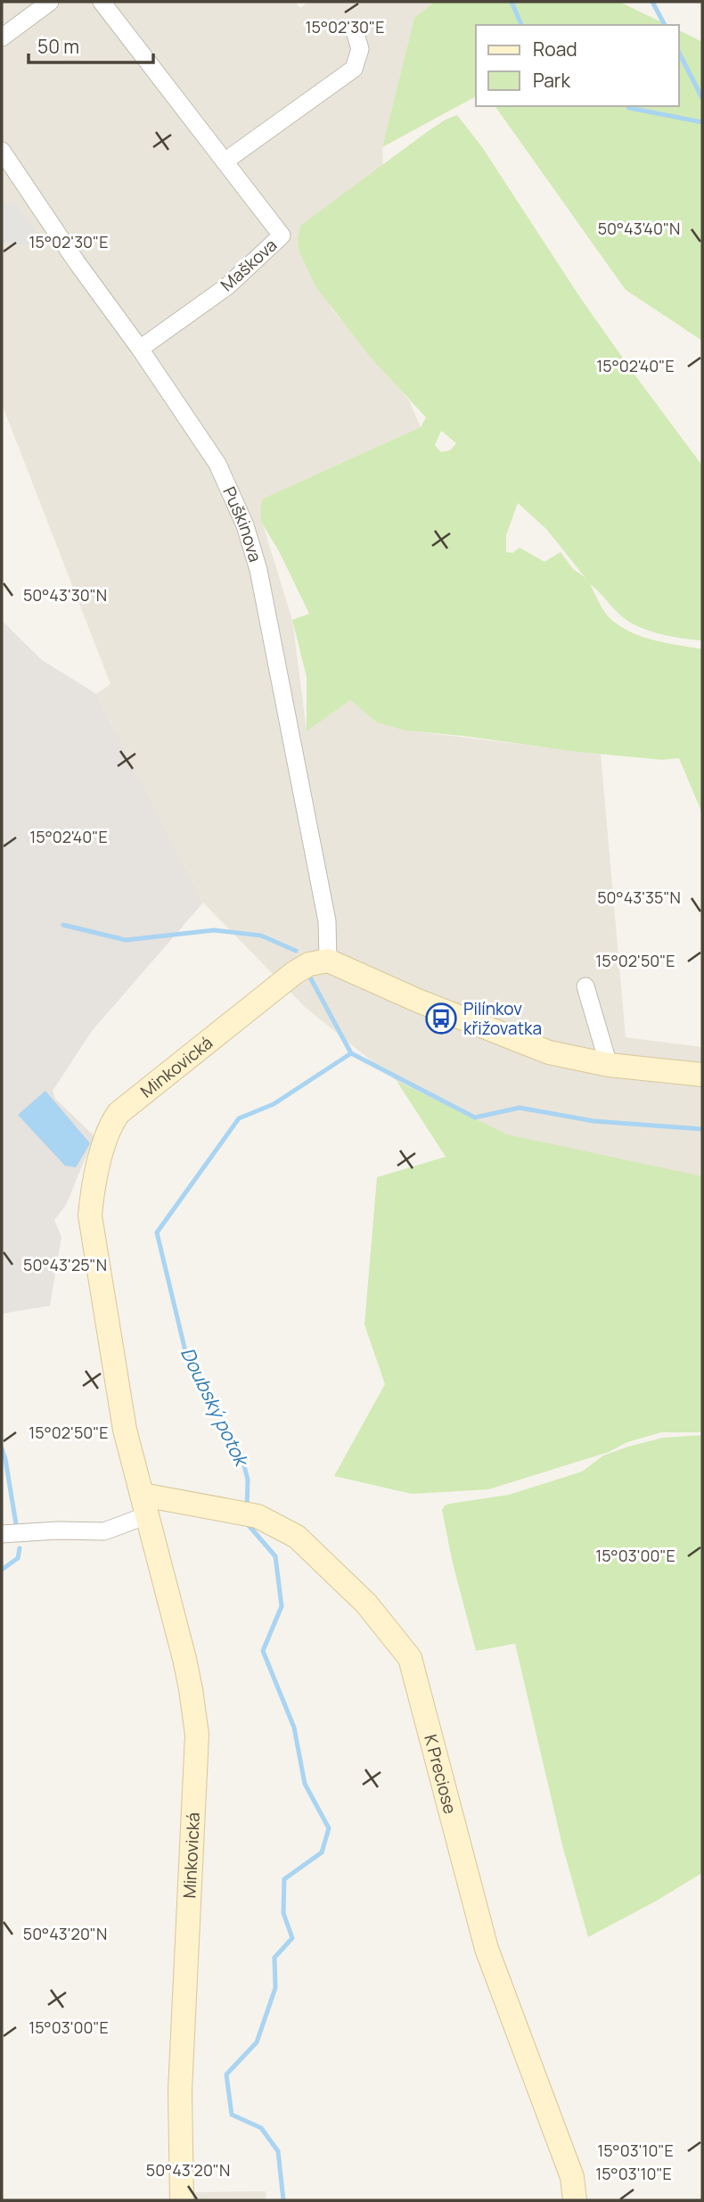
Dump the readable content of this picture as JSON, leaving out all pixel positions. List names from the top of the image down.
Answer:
{
  "streets": {
    "street": [
      "Maškova",
      "Puškinova",
      "Minkovická",
      "K Preciose"
    ]
  },
  "crossings": [
    ["Maškova", "Puškinova"],
    ["Puškinova", "Minkovická"],
    ["Minkovická", "K Preciose"]
  ],
  "water": ["Doubský potok"],
  "places": {
    "bus stop": ["Pilínkov křižovatka"]
  },
  "legend": ["Road", "Park"],
  "scale_bar": "50 m",
  "coordinates": [
    "15°02'30\"E",
    "50°43'40\"N",
    "15°02'40\"E",
    "50°43'30\"N",
    "50°43'35\"N",
    "15°02'50\"E",
    "50°43'25\"N",
    "15°03'00\"E",
    "50°43'20\"N",
    "15°03'10\"E"
  ]
}
